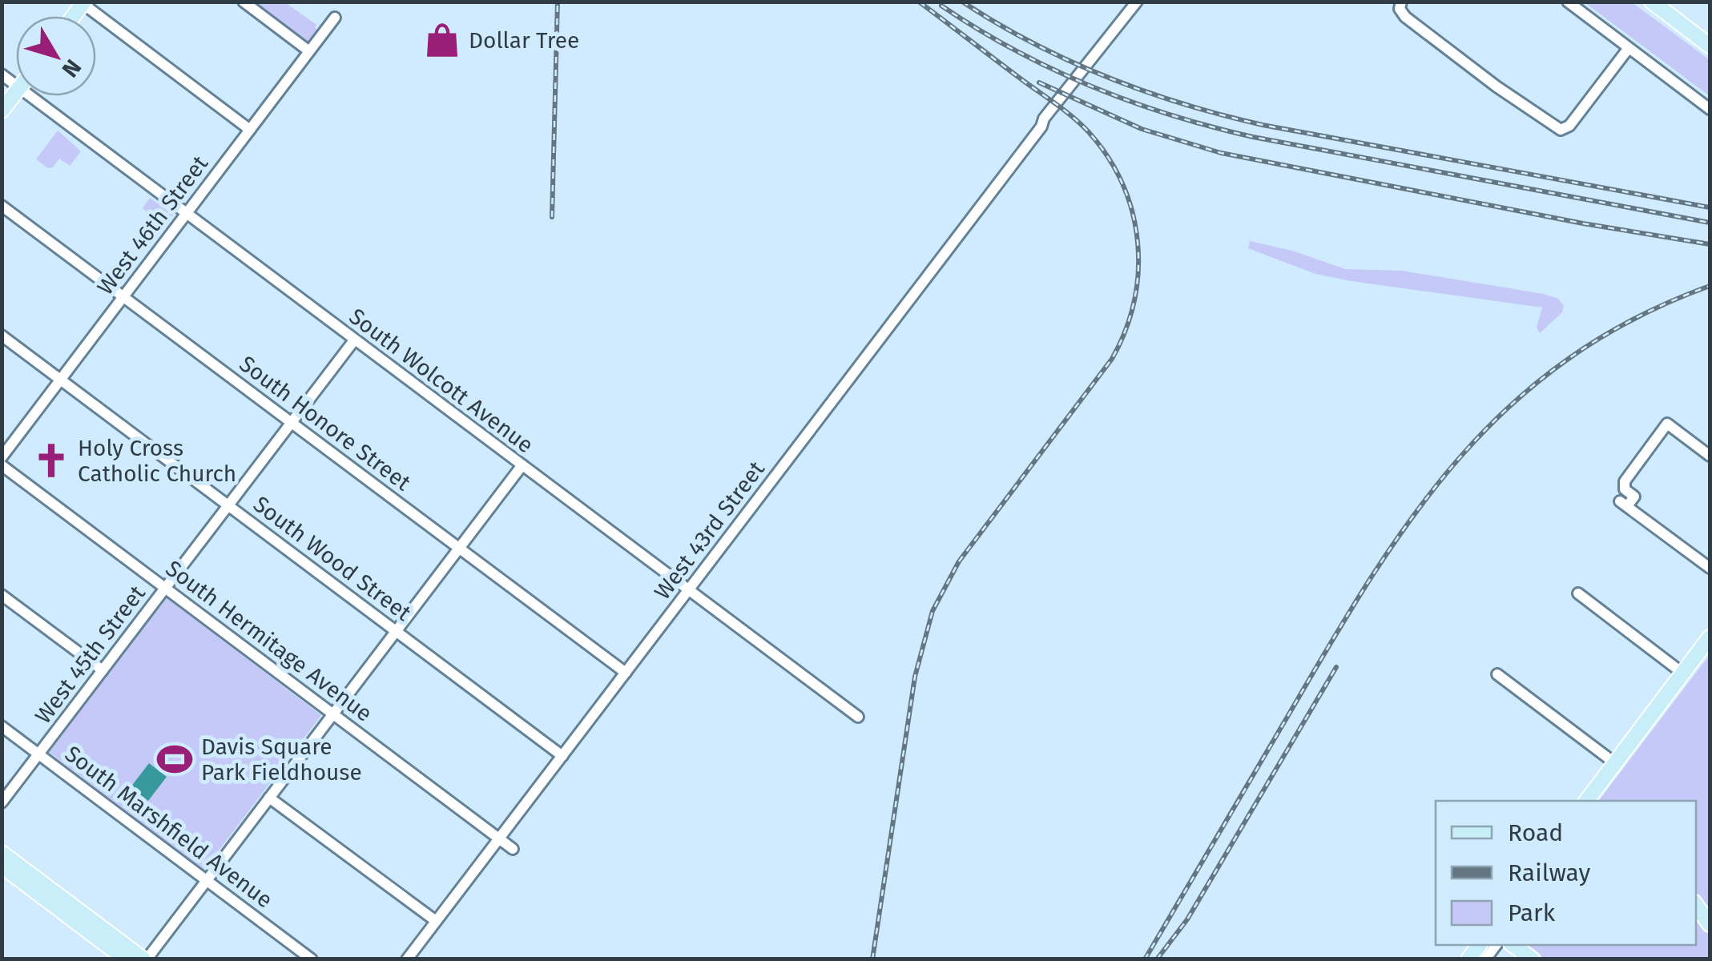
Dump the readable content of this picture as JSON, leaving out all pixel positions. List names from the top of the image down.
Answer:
{
  "streets": {
    "street": [
      "West 46th Street",
      "South Wolcott Avenue",
      "South Honore Street",
      "West 43rd Street",
      "South Wood Street",
      "South Hermitage Avenue",
      "West 45th Street",
      "South Marshfield Avenue"
    ]
  },
  "crossings": [
    ["West 46th Street", "South Wolcott Avenue"],
    ["West 46th Street", "South Honore Street"],
    ["West 46th Street", "South Wood Street"],
    ["South Wolcott Avenue", "West 43rd Street"],
    ["South Wolcott Avenue", "West 45th Street"],
    ["South Honore Street", "West 43rd Street"],
    ["South Honore Street", "West 45th Street"],
    ["West 43rd Street", "South Wood Street"],
    ["West 43rd Street", "South Hermitage Avenue"],
    ["South Wood Street", "West 45th Street"],
    ["South Hermitage Avenue", "West 45th Street"],
    ["West 45th Street", "South Marshfield Avenue"]
  ],
  "places": {
    "shop": ["Dollar Tree"],
    "church": ["Holy Cross Catholic Church"],
    "sports": ["Davis Square Park Fieldhouse"]
  },
  "legend": ["Road", "Railway", "Park"],
  "north": "bottom right"
}
